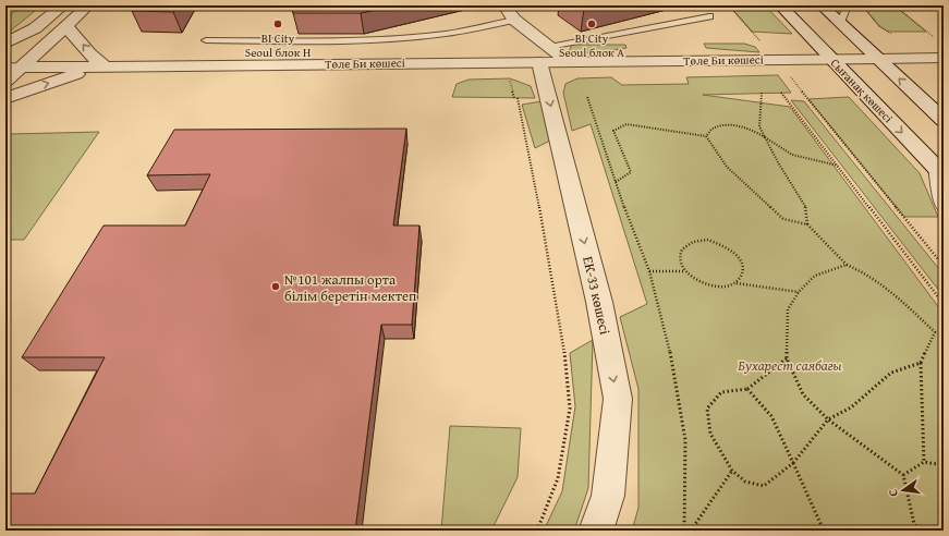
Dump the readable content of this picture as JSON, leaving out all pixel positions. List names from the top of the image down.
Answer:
{
  "streets": {
    "street": ["Төле Би көшесі", "Сығанақ көшесі", "ЕК-33 көшесі"]
  },
  "crossings": [
    ["Төле Би көшесі", "Сығанақ көшесі"],
    ["Төле Би көшесі", "ЕК-33 көшесі"]
  ],
  "one_way": ["ЕК-33 көшесі"],
  "parks": ["Бухарест саябағы"],
  "places": ["BI City Seoul блок H", "BI City Seoul блок A", "№101 жалпы орта білім беретін мектеп"],
  "north": "left"
}
